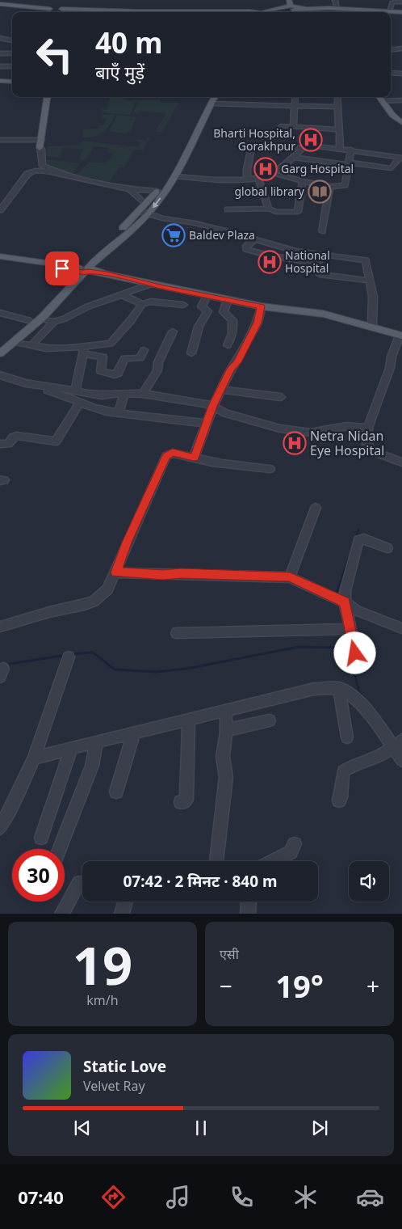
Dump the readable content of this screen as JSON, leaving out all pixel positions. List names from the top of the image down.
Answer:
{
  "places": {
    "hospital": [
      "Bharti Hospital, Gorakhpur",
      "Garg Hospital",
      "National Hospital",
      "Netra Nidan Eye Hospital"
    ],
    "library": ["global library"],
    "supermarket": ["Baldev Plaza"]
  },
  "page": {
    "turn": ["40 m", "बाएँ मुड़ें"],
    "limit": "30",
    "trip": "07:42 · 2 मिनट · 840 m",
    "tile": [
      ["19", "km/h"],
      "एसी"
    ],
    "heat": ["−", "19°", "+"],
    "song": ["Static Love", "Velvet Ray"],
    "tabs": "07:40"
  }
}
